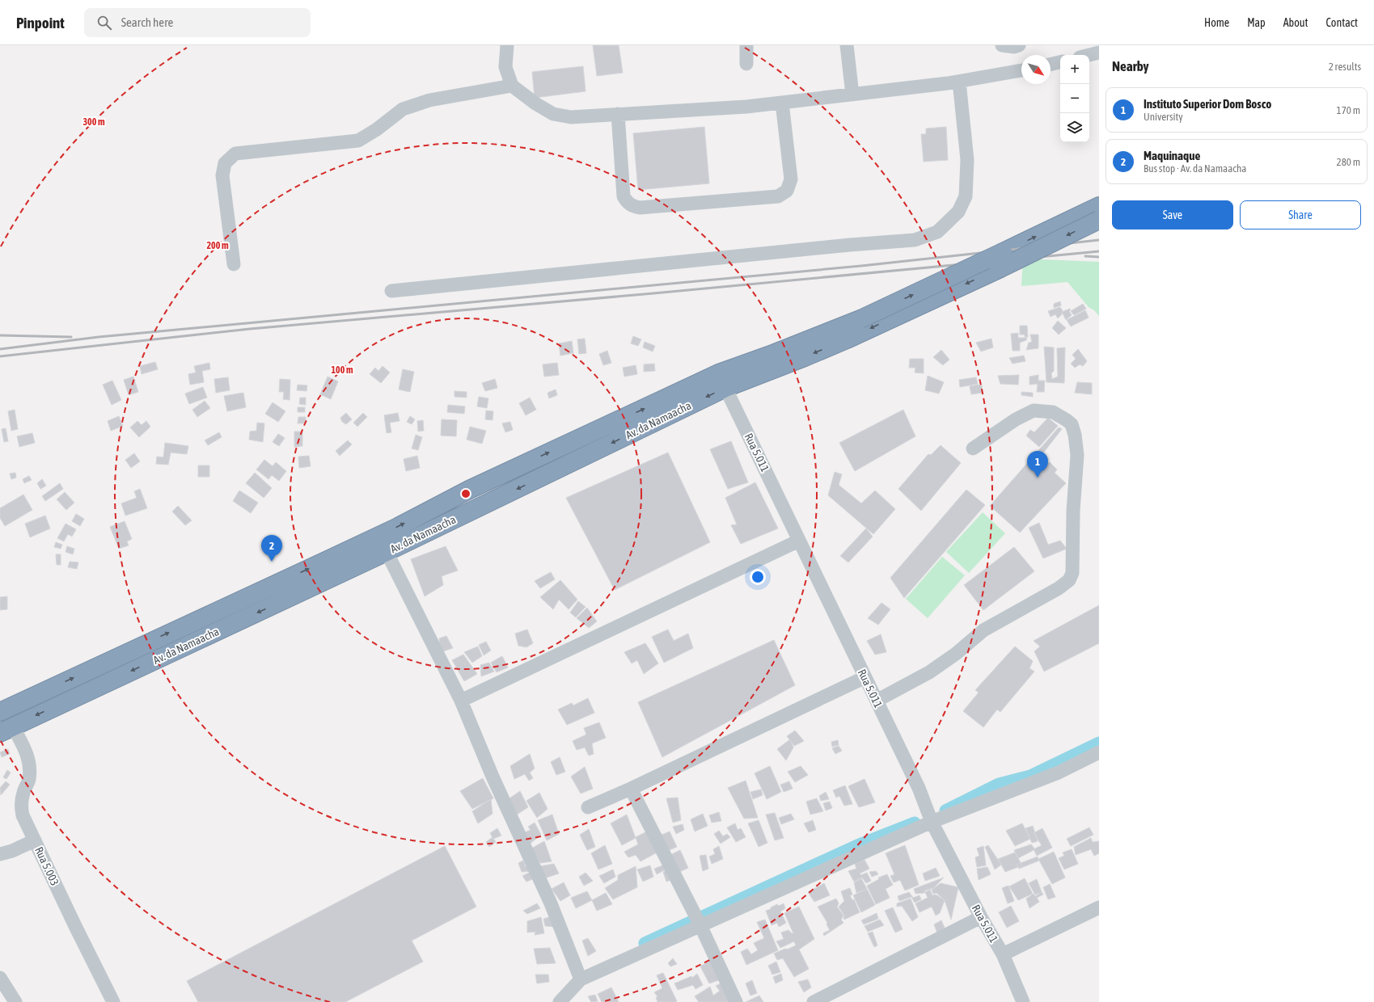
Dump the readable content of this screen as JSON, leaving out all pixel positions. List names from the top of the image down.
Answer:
{
  "streets": {
    "highway": ["Av. da Namaacha"],
    "street": ["Rua 5.011", "Rua 5.003"]
  },
  "crossings": [
    ["Av. da Namaacha", "Rua 5.011"],
    ["Av. da Namaacha", "Rua 5.003"]
  ],
  "north": "bottom right",
  "page": {
    "header": "Pinpoint",
    "search": "Search here",
    "nav": [
      "Home",
      "Map",
      "About",
      "Contact"
    ],
    "heading": ["Nearby", "2 results"],
    "map_buttons": ["+", "−"],
    "list": [
      {
        "mark": "1",
        "name": "Instituto Superior Dom Bosco",
        "note": "University",
        "value": "170 m"
      },
      {
        "mark": "2",
        "name": "Maquinaque",
        "note": "Bus stop · Av. da Namaacha",
        "value": "280 m"
      }
    ],
    "buttons": ["Save", "Share"],
    "pins": ["1", "2"]
  },
  "rings": ["300 m", "200 m", "100 m"]
}
